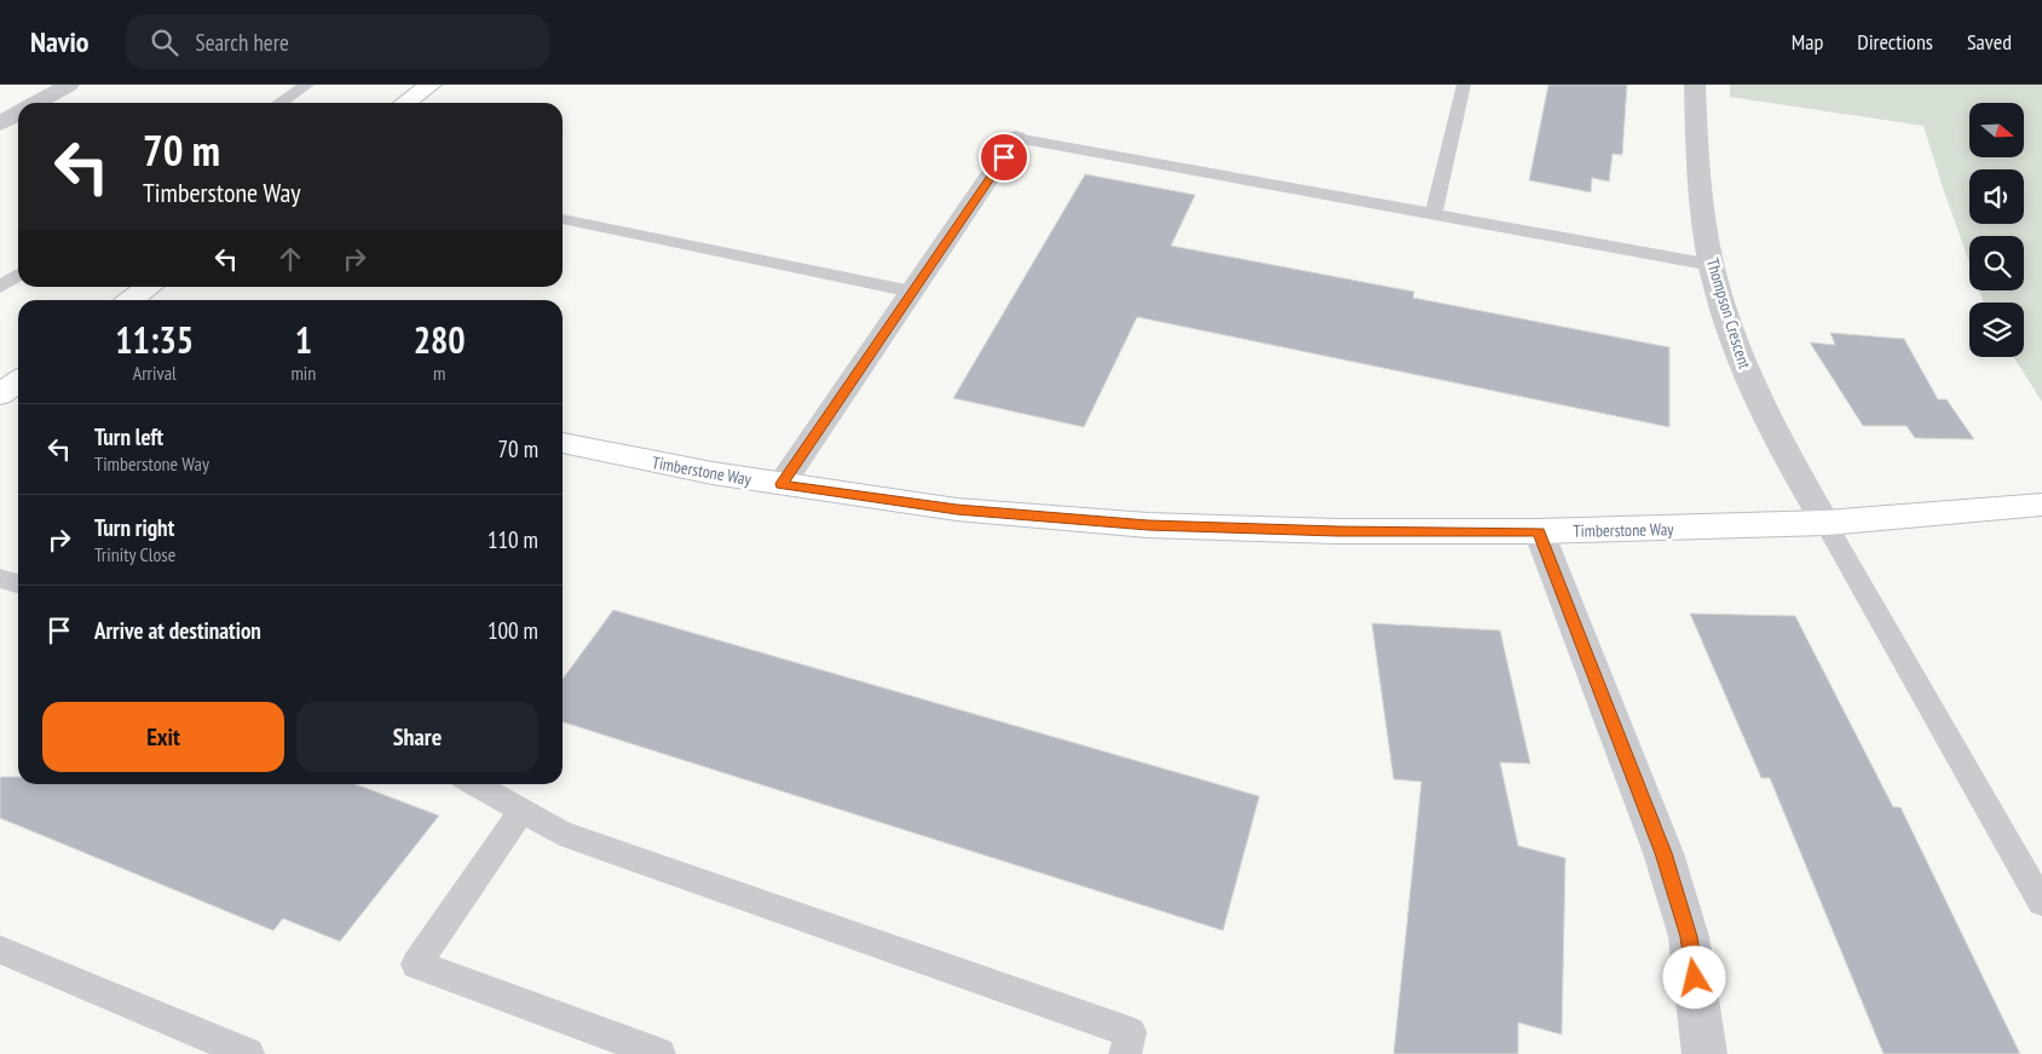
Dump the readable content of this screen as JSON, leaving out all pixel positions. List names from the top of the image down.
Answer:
{
  "streets": {
    "street": ["Thompson Crescent", "Timberstone Way"]
  },
  "crossings": [
    ["Thompson Crescent", "Timberstone Way"]
  ],
  "north": "right",
  "page": {
    "header": "Navio",
    "search": "Search here",
    "nav": ["Map", "Directions", "Saved"],
    "turn": ["70 m", "Timberstone Way"],
    "eta": [
      "11:35",
      "Arrival",
      "1",
      "min",
      "280",
      "m"
    ],
    "list": [
      {
        "name": "Turn left",
        "note": "Timberstone Way",
        "value": "70 m"
      },
      {
        "name": "Turn right",
        "note": "Trinity Close",
        "value": "110 m"
      },
      {
        "name": "Arrive at destination",
        "value": "100 m"
      }
    ],
    "buttons": ["Exit", "Share"]
  }
}
